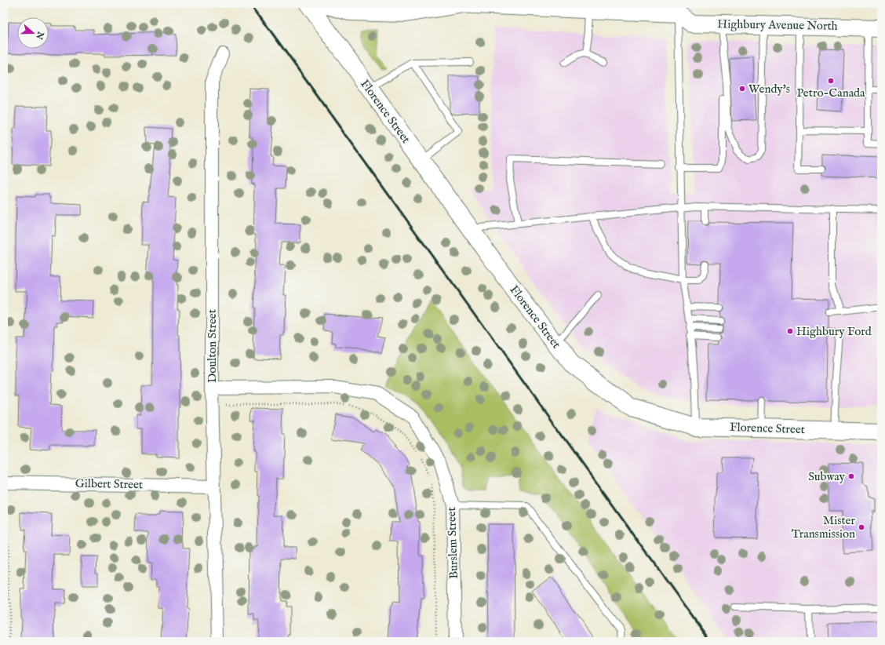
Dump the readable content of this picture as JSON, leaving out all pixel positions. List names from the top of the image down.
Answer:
{
  "streets": {
    "main road": ["Highbury Avenue North", "Florence Street"],
    "street": ["Doulton Street", "Gilbert Street", "Burslem Street"]
  },
  "crossings": [
    ["Doulton Street", "Gilbert Street"],
    ["Doulton Street", "Burslem Street"]
  ],
  "places": [
    "Petro-Canada",
    "Wendy's",
    "Highbury Ford",
    "Subway",
    "Mister Transmission"
  ],
  "north": "right"
}
